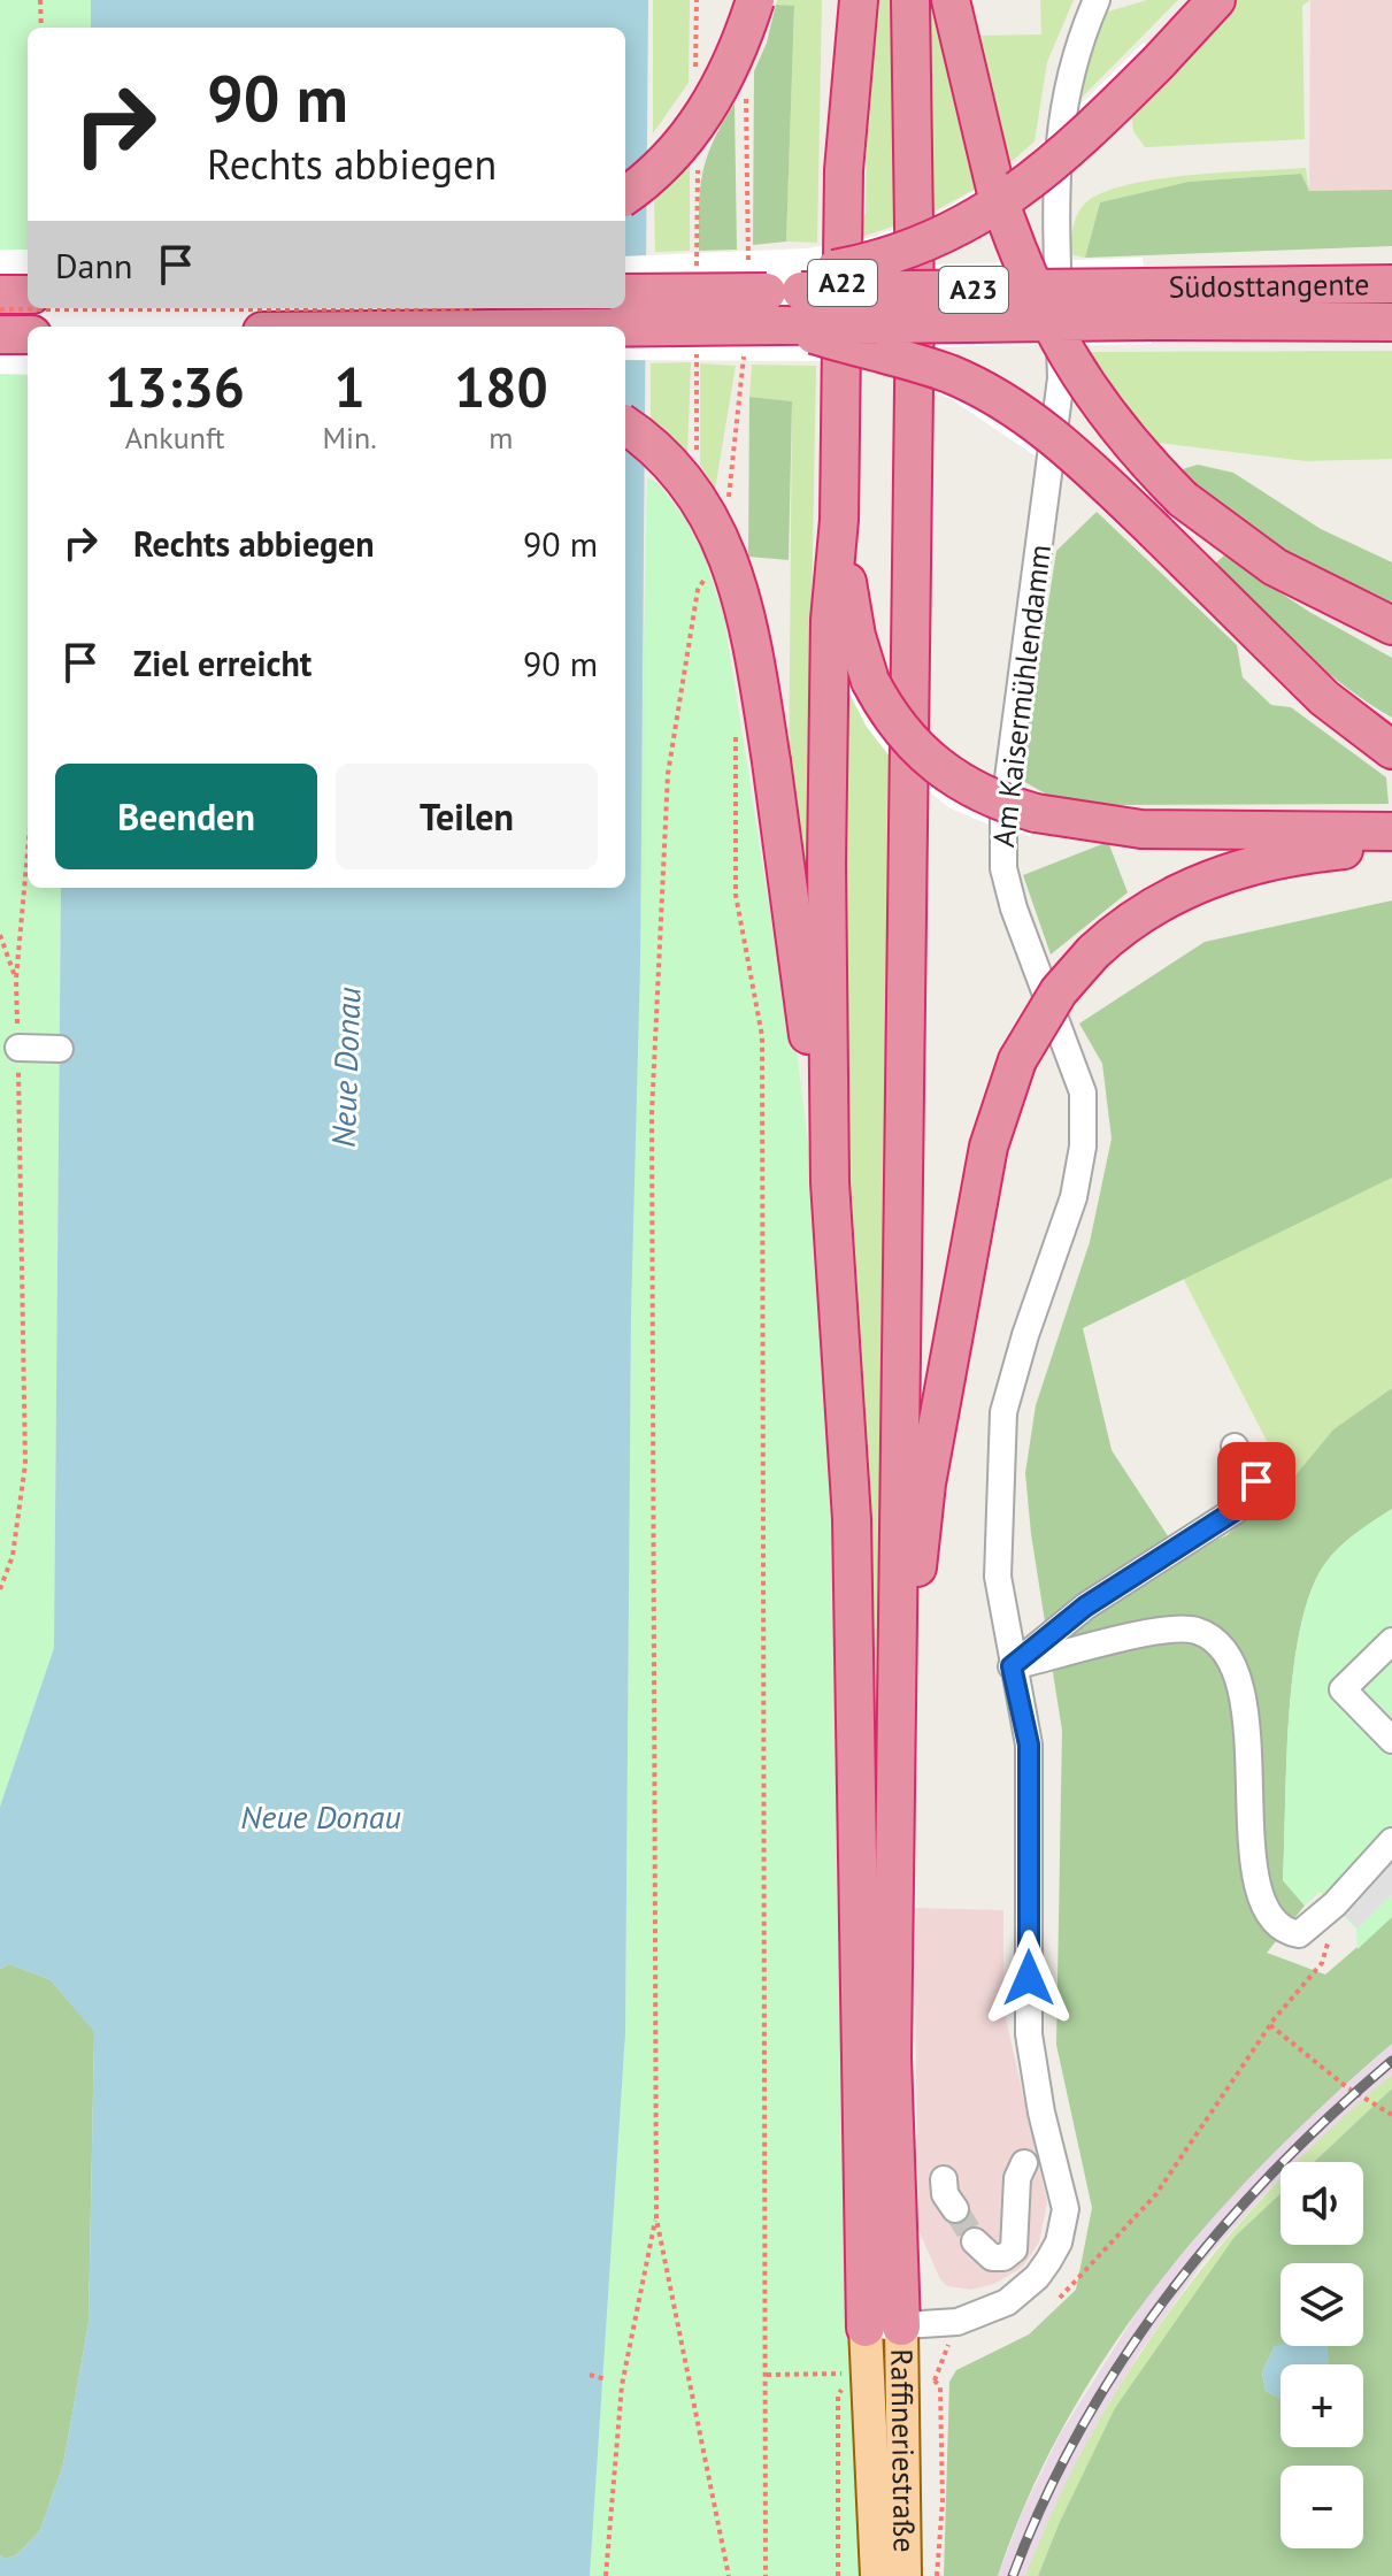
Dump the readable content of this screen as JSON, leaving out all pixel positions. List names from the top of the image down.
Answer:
{
  "streets": {
    "highway": ["A22", "Südosttangente", "A23"],
    "main road": ["Raffineriestraße"],
    "street": ["Am Kaisermühlendamm"]
  },
  "crossings": [
    ["Südosttangente", "A23"],
    ["Am Kaisermühlendamm", "Raffineriestraße"]
  ],
  "water": ["Neue Donau"],
  "page": {
    "turn": ["90 m", "Rechts abbiegen"],
    "then": "Dann",
    "eta": [
      "13:36",
      "Ankunft",
      "1",
      "Min.",
      "180",
      "m"
    ],
    "list": [
      {
        "name": "Rechts abbiegen",
        "value": "90 m"
      },
      {
        "name": "Ziel erreicht",
        "value": "90 m"
      }
    ],
    "buttons": ["Beenden", "Teilen"],
    "map_buttons": ["+", "−"]
  }
}
